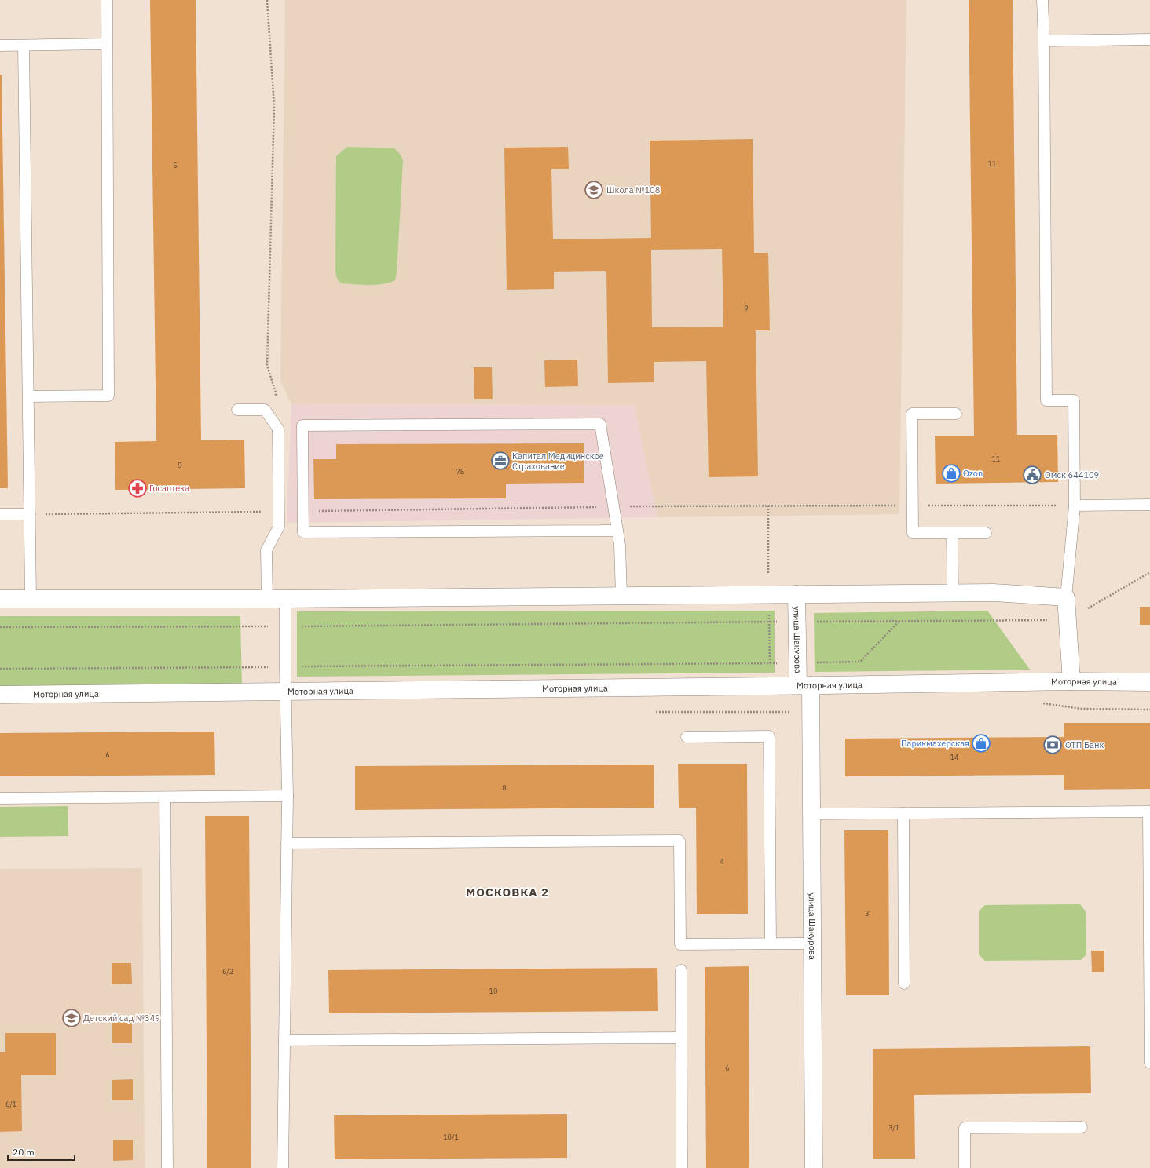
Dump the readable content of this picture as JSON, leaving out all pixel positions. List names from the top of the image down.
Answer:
{
  "streets": {
    "street": ["улица Шакурова", "Моторная улица"]
  },
  "crossings": [
    ["улица Шакурова", "Моторная улица"]
  ],
  "districts": ["МОСКОВКА 2"],
  "places": {
    "school or university": ["Школа №108", "Детский сад №349"],
    "office": ["Капитал Медицинское Страхование"],
    "shop": ["Ozon", "Парикмахерская"],
    "public building": ["Омск 644109"],
    "pharmacy": ["Госаптека"],
    "bank": ["ОТП Банк"]
  },
  "house_numbers": [
    "11",
    "5",
    "9",
    "11",
    "5",
    "7Б",
    "6",
    "14",
    "8",
    "4",
    "3",
    "6/2",
    "10",
    "6",
    "6/1",
    "3/1",
    "10/1"
  ],
  "scale_bar": "20 m"
}
